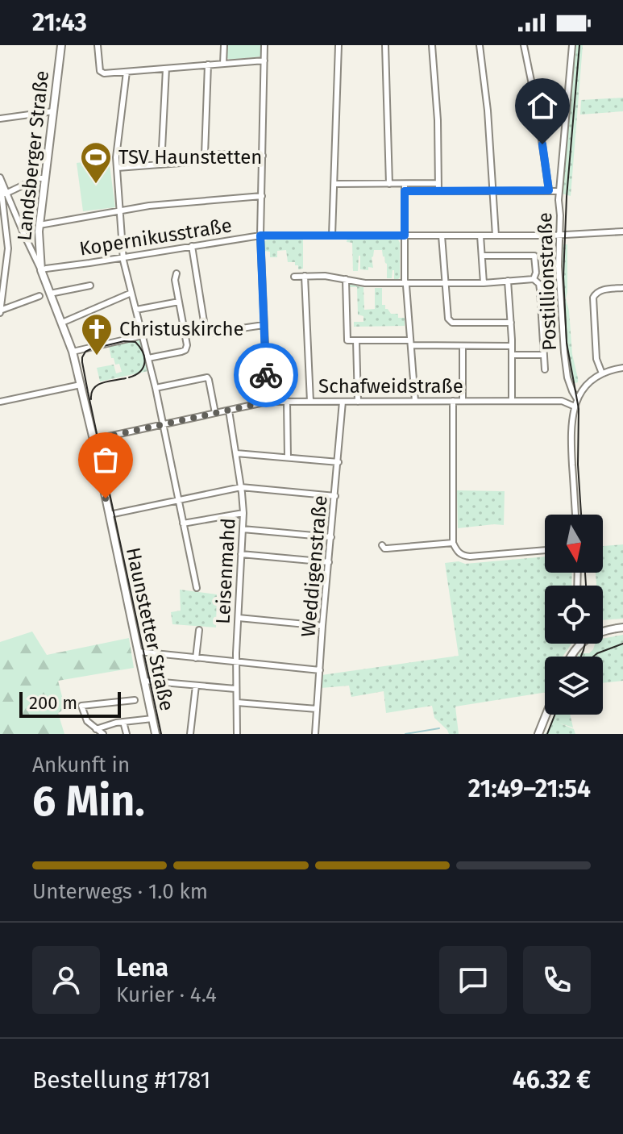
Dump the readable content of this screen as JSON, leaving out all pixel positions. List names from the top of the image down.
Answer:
{
  "streets": {
    "main road": ["Landsberger Straße", "Haunstetter Straße"],
    "street": [
      "Kopernikusstraße",
      "Postillionstraße",
      "Schafweidstraße",
      "Weddigenstraße",
      "Leisenmahd"
    ]
  },
  "crossings": [
    ["Landsberger Straße", "Kopernikusstraße"],
    ["Landsberger Straße", "Haunstetter Straße"],
    ["Kopernikusstraße", "Postillionstraße"],
    ["Kopernikusstraße", "Haunstetter Straße"],
    ["Schafweidstraße", "Weddigenstraße"],
    ["Schafweidstraße", "Leisenmahd"],
    ["Schafweidstraße", "Haunstetter Straße"]
  ],
  "places": {
    "sports": ["TSV Haunstetten"],
    "church": ["Christuskirche"]
  },
  "scale_bar": "200 m",
  "north": "bottom",
  "page": {
    "status": "21:43",
    "scale": "200 m",
    "heading": ["6 Min.", "Ankunft in", "21:49–21:54"],
    "panel": [
      "Lena",
      "Kurier · 4.4",
      "Bestellung #1781",
      "46.32 €"
    ],
    "bar": "Unterwegs · 1.0 km"
  }
}
